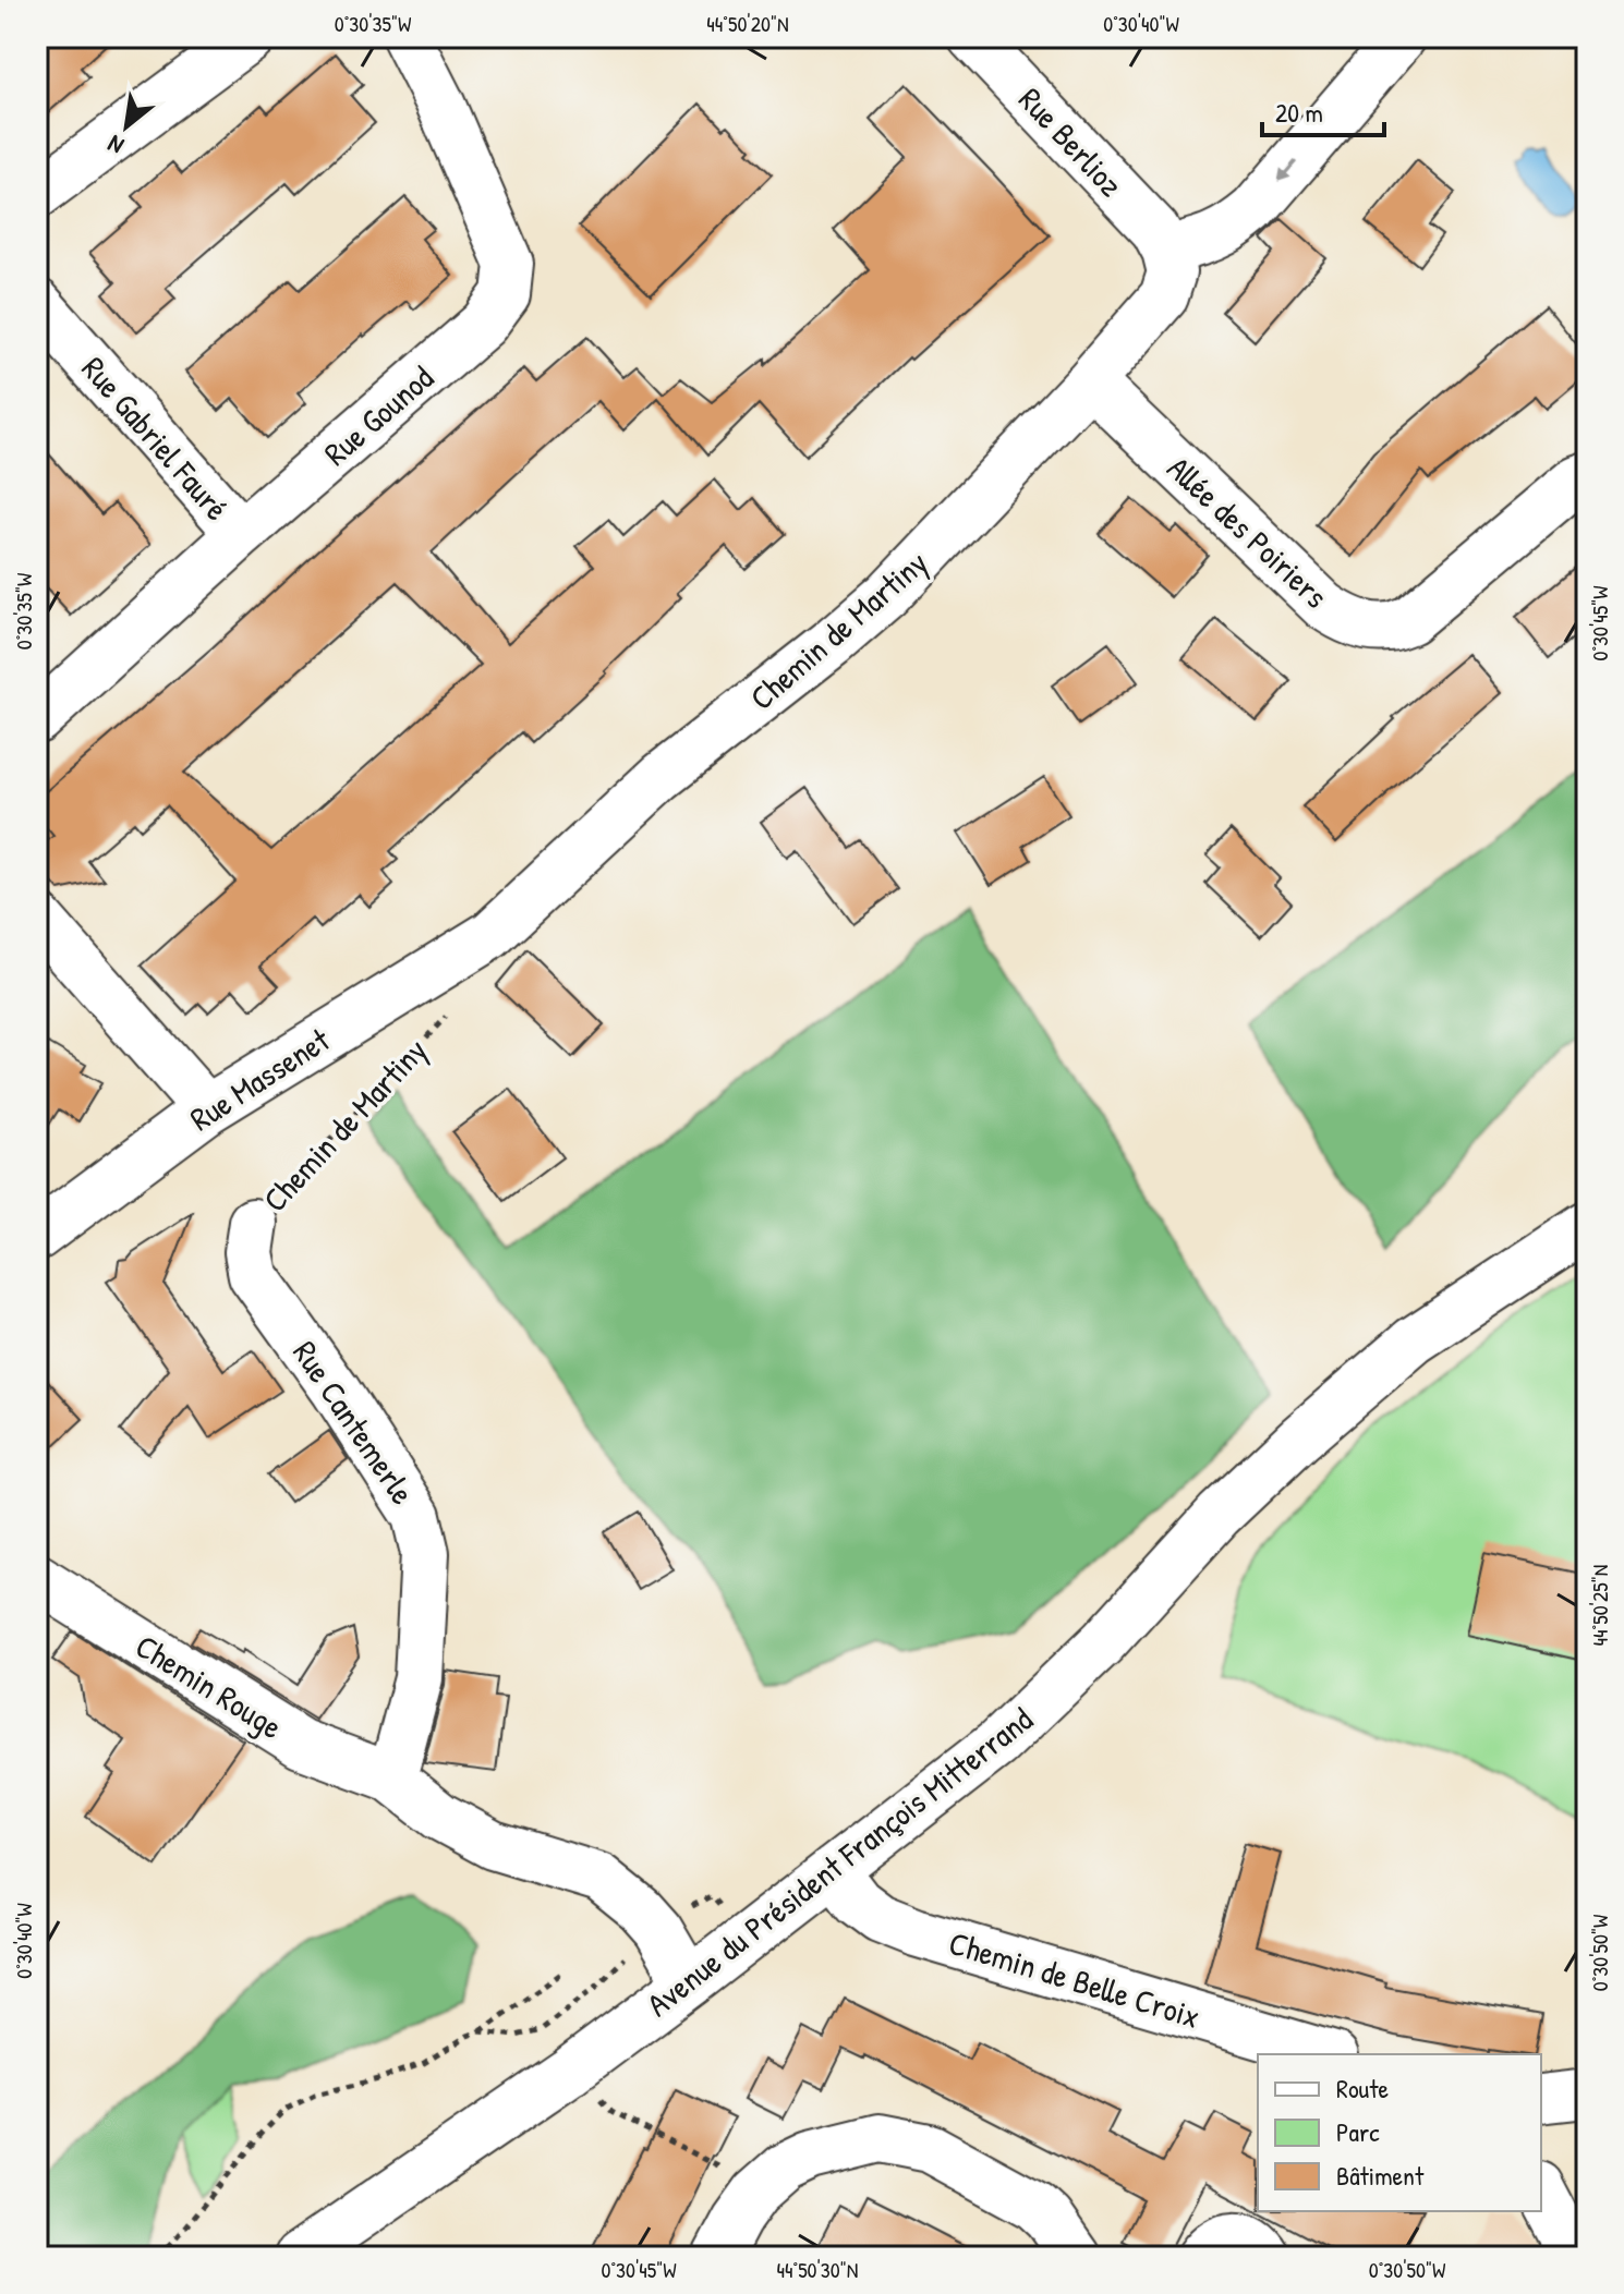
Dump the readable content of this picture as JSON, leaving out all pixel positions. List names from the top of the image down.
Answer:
{
  "streets": {
    "street": [
      "Rue Berlioz",
      "Rue Gounod",
      "Rue Gabriel Fauré",
      "Allée des Poiriers",
      "Chemin de Martiny",
      "Rue Massenet",
      "Rue Cantemerle",
      "Chemin Rouge",
      "Avenue du Président François Mitterrand",
      "Chemin de Belle Croix"
    ]
  },
  "crossings": [
    ["Rue Berlioz", "Chemin de Martiny"],
    ["Rue Gounod", "Rue Gabriel Fauré"],
    ["Allée des Poiriers", "Chemin de Martiny"],
    ["Chemin de Martiny", "Rue Massenet"],
    ["Chemin de Martiny", "Rue Cantemerle"],
    ["Rue Cantemerle", "Chemin Rouge"],
    ["Avenue du Président François Mitterrand", "Chemin de Belle Croix"]
  ],
  "legend": ["Route", "Parc", "Bâtiment"],
  "scale_bar": "20 m",
  "north": "bottom left",
  "coordinates": [
    "0°30'35\"W",
    "44°50'20\"N",
    "0°30'40\"W",
    "0°30'45\"W",
    "44°50'25\"N",
    "0°30'50\"W",
    "44°50'30\"N"
  ]
}
